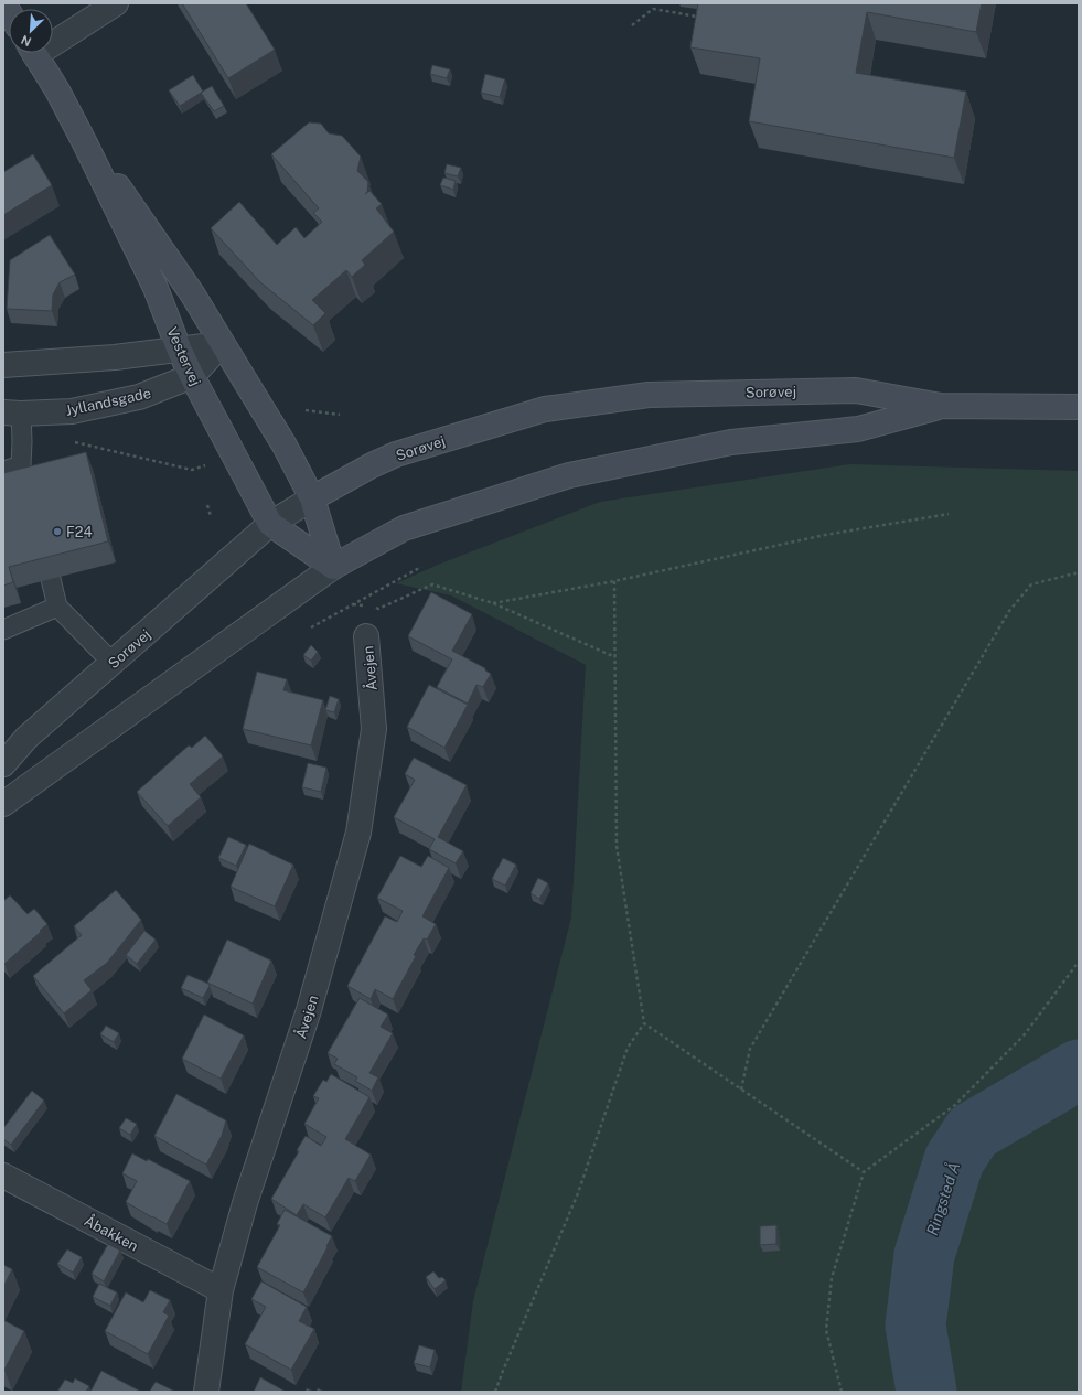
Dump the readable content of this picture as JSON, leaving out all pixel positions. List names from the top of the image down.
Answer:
{
  "streets": {
    "main road": ["Vestervej", "Sorøvej"],
    "street": ["Jyllandsgade", "Åvejen", "Åbakken"]
  },
  "crossings": [
    ["Vestervej", "Sorøvej"],
    ["Vestervej", "Jyllandsgade"],
    ["Åvejen", "Åbakken"]
  ],
  "water": ["Ringsted Å"],
  "places": ["F24"],
  "north": "bottom left"
}
